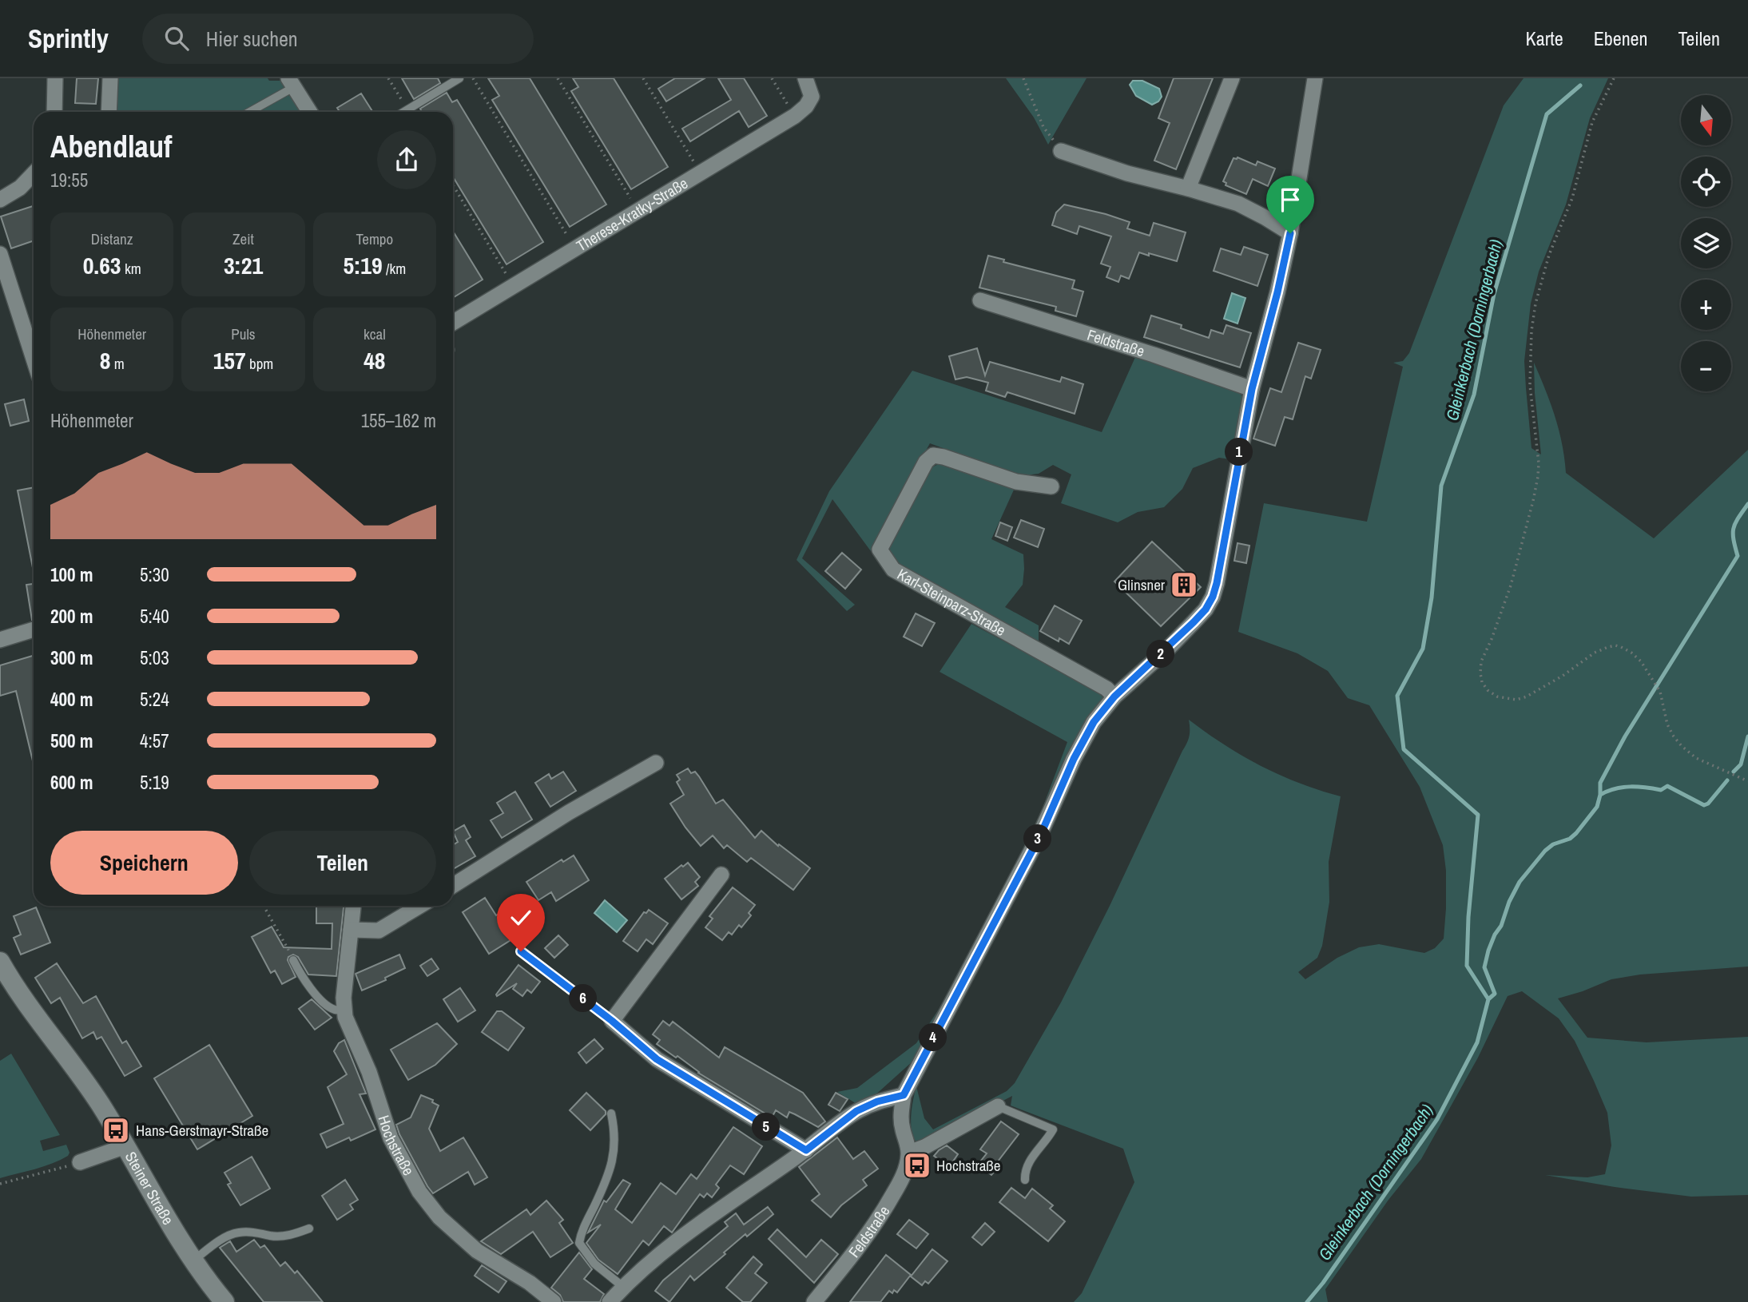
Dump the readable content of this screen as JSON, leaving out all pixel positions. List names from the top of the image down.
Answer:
{
  "streets": {
    "street": [
      "Therese-Kratky-Straße",
      "Feldstraße",
      "Karl-Steinparz-Straße",
      "Hochstraße",
      "Steiner Straße"
    ]
  },
  "water": ["Gleinkerbach (Dorningerbach)"],
  "places": {
    "building": ["Glinsner"],
    "bus stop": ["Hans-Gerstmayr-Straße", "Hochstraße"]
  },
  "north": "bottom",
  "page": {
    "header": "Sprintly",
    "search": "Hier suchen",
    "nav": ["Karte", "Ebenen", "Teilen"],
    "map_buttons": ["+", "−"],
    "heading": ["Abendlauf", "19:55"],
    "stats": [
      ["Distanz", "0.63 km"],
      ["Zeit", "3:21"],
      ["Tempo", "5:19 /km"],
      ["Höhenmeter", "8 m"],
      ["Puls", "157 bpm"],
      ["kcal", "48"]
    ],
    "chart": ["Höhenmeter", "155–162 m"],
    "pins": [
      "1",
      "2",
      "3",
      "6",
      "4",
      "5"
    ],
    "list": [
      {
        "name": "100 m",
        "note": "5:30"
      },
      {
        "name": "200 m",
        "note": "5:40"
      },
      {
        "name": "300 m",
        "note": "5:03"
      },
      {
        "name": "400 m",
        "note": "5:24"
      },
      {
        "name": "500 m",
        "note": "4:57"
      },
      {
        "name": "600 m",
        "note": "5:19"
      }
    ],
    "buttons": ["Speichern", "Teilen"]
  }
}
